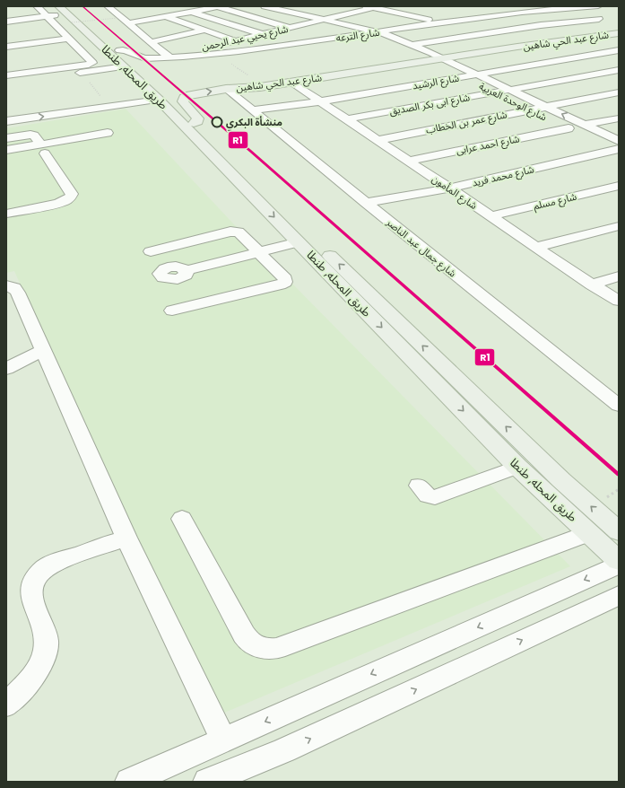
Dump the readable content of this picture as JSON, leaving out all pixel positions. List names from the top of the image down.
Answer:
{
  "streets": {
    "main road": ["شارع عبد الحي شاهين", "طريق المحله, طنطا"],
    "street": [
      "شارع الترعه",
      "شارع يحيي عبد الرحمن",
      "شارع الرشيد",
      "شارع الوحدة العربية",
      "شارع ابى بكر الصديق",
      "شارع عمر بن الخطاب",
      "شارع احمد عرابى",
      "شارع محمد فريد",
      "شارع المأمون",
      "شارع مسلم",
      "شارع جمال عبد الناصر"
    ]
  },
  "crossings": [
    ["شارع الترعه", "شارع يحيي عبد الرحمن"],
    ["شارع الترعه", "طريق المحله, طنطا"],
    ["شارع الترعه", "شارع الوحدة العربية"],
    ["شارع عبد الحي شاهين", "شارع الوحدة العربية"],
    ["شارع عبد الحي شاهين", "شارع المأمون"],
    ["شارع عبد الحي شاهين", "شارع جمال عبد الناصر"],
    ["شارع الرشيد", "شارع الوحدة العربية"],
    ["شارع الرشيد", "شارع المأمون"],
    ["شارع الرشيد", "شارع جمال عبد الناصر"],
    ["شارع الوحدة العربية", "شارع ابى بكر الصديق"],
    ["شارع الوحدة العربية", "شارع عمر بن الخطاب"],
    ["شارع الوحدة العربية", "شارع احمد عرابى"],
    ["شارع الوحدة العربية", "شارع محمد فريد"],
    ["شارع ابى بكر الصديق", "شارع المأمون"],
    ["شارع عمر بن الخطاب", "شارع المأمون"],
    ["شارع احمد عرابى", "شارع المأمون"],
    ["شارع محمد فريد", "شارع المأمون"],
    ["شارع محمد فريد", "شارع جمال عبد الناصر"],
    ["شارع المأمون", "شارع مسلم"]
  ],
  "places": ["منشأة البكري"],
  "lines": ["transit line R1"]
}
